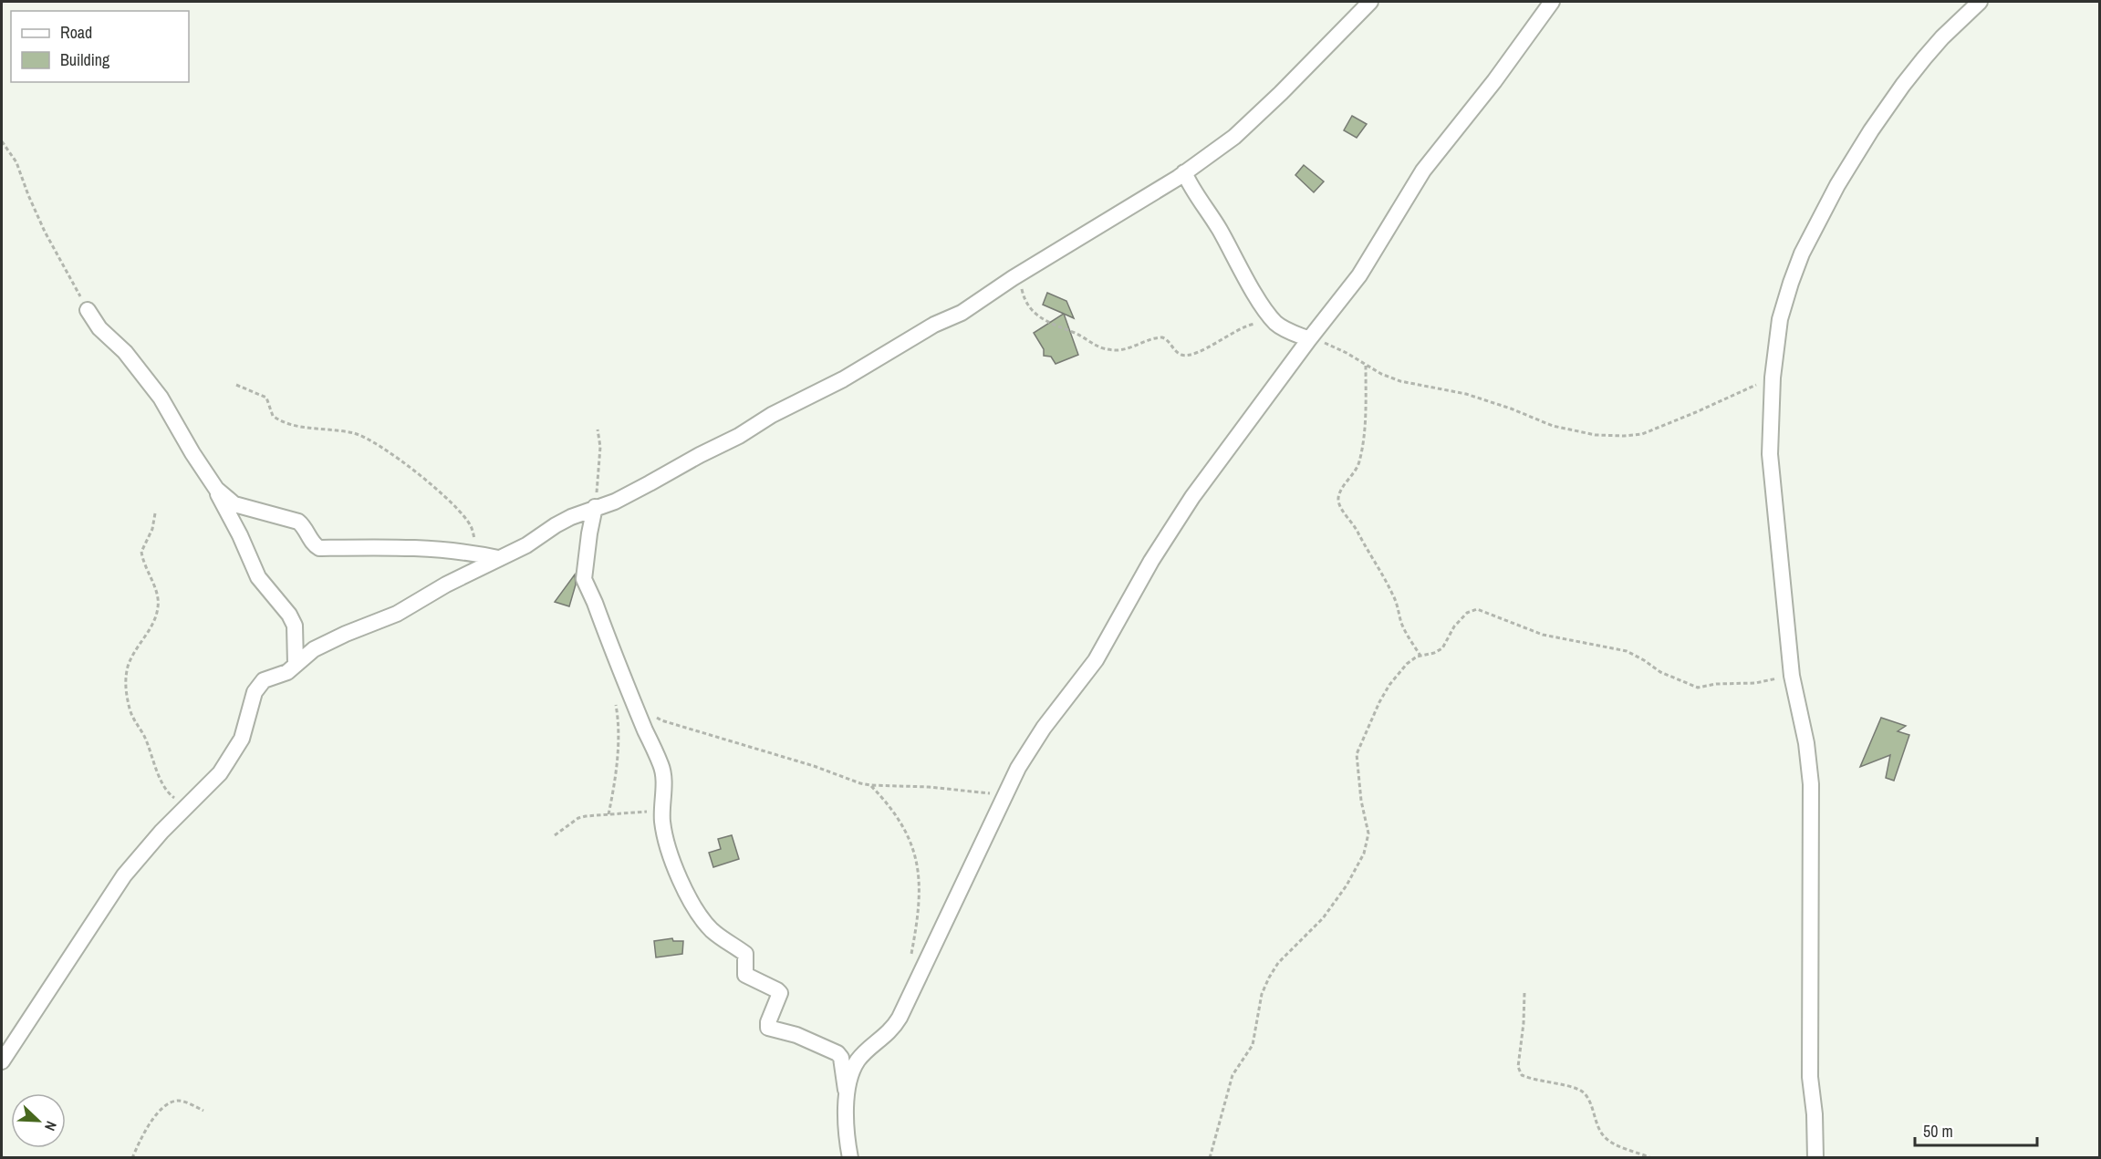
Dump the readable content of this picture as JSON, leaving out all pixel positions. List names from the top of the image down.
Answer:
{
  "legend": ["Road", "Building"],
  "scale_bar": "50 m",
  "north": "bottom right"
}
